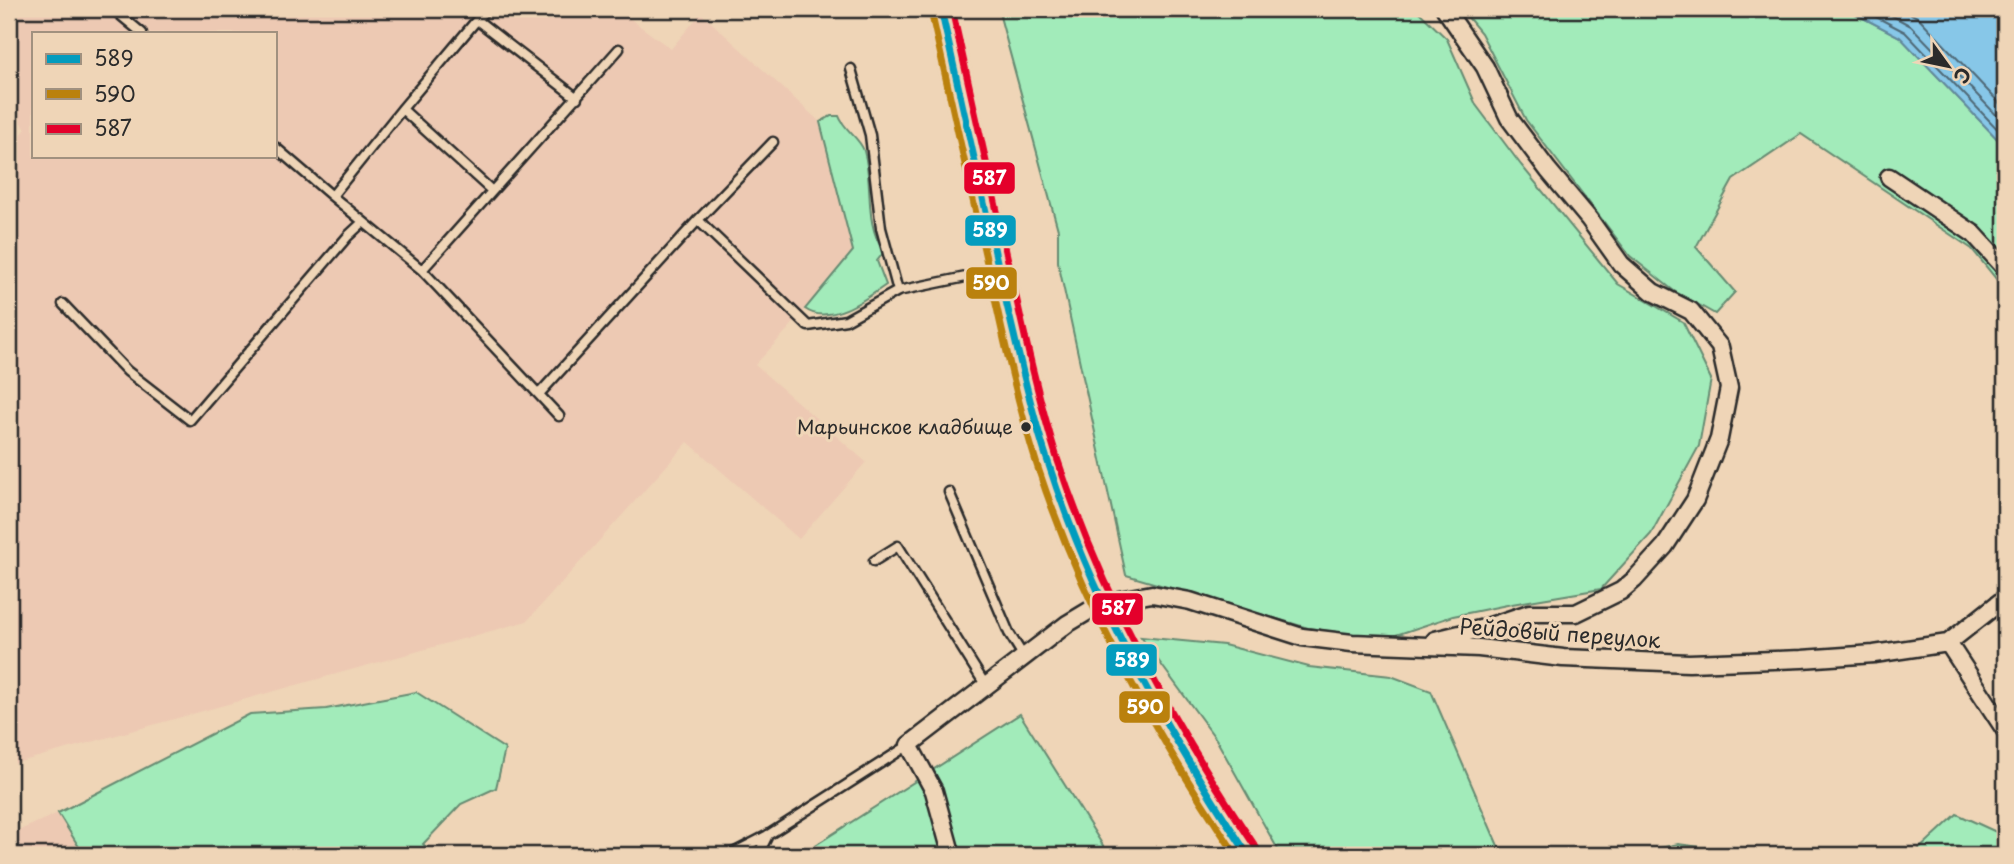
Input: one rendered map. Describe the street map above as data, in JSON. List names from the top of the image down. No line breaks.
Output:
{"streets":{"street":["Рейдовый переулок"]},"places":["Марьинское кладбище"],"lines":["transit line 589","transit line 587","transit line 590"],"legend":["589","590","587"],"north":"bottom right"}
